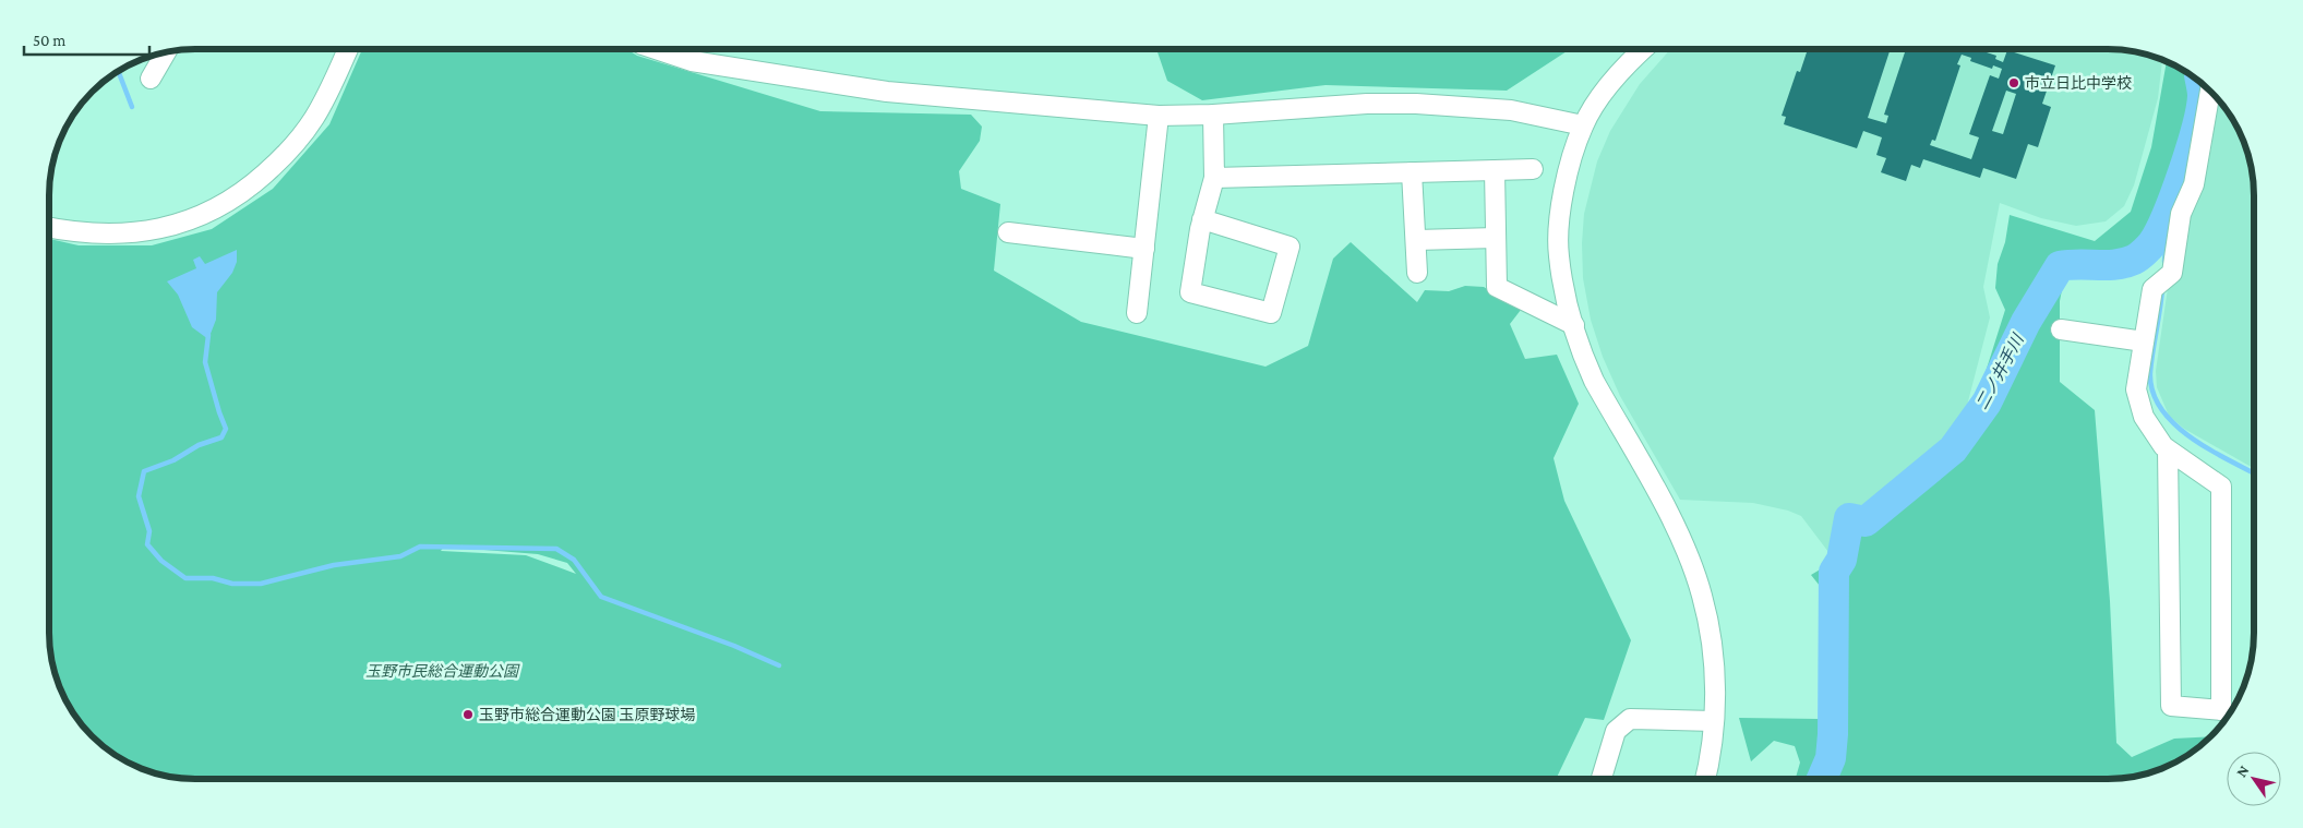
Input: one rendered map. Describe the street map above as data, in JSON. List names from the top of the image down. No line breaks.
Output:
{"water":["二ノ井手川"],"parks":["玉野市民総合運動公園"],"places":["市立日比中学校","玉野市総合運動公園 玉原野球場"],"scale_bar":"50 m","north":"top left"}
